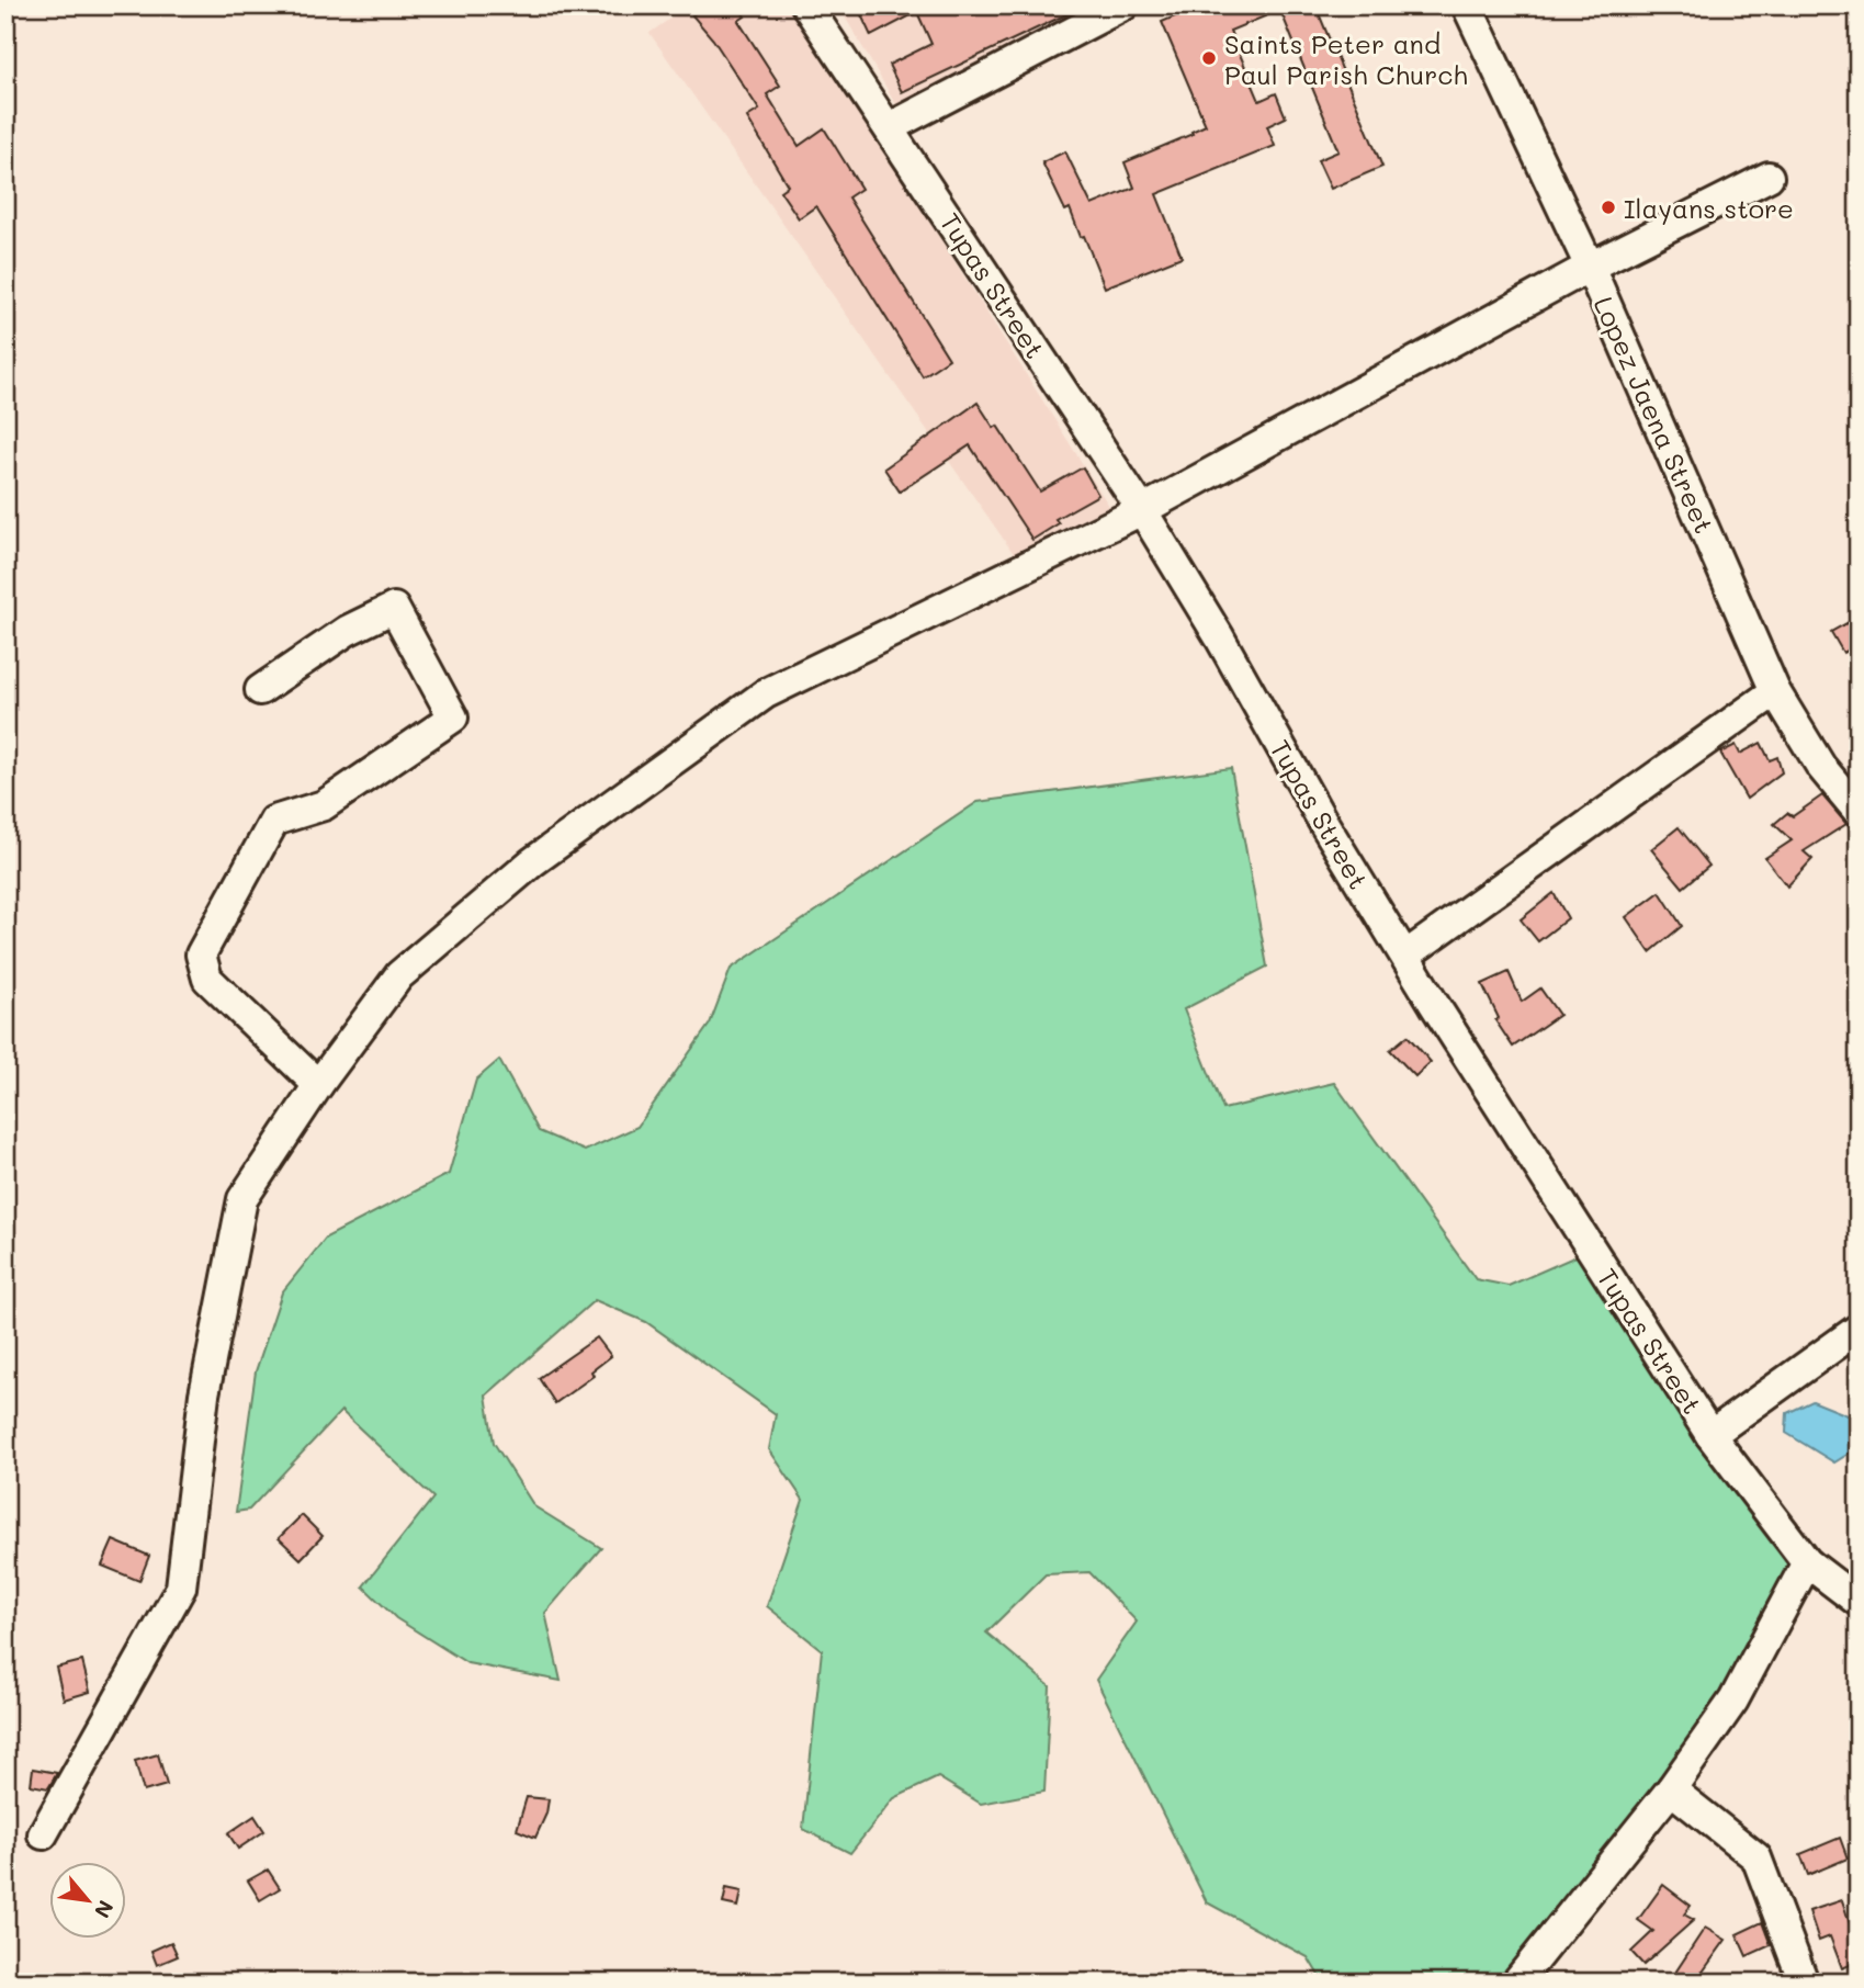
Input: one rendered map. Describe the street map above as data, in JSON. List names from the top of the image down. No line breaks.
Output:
{"streets":{"street":["Tupas Street","Lopez Jaena Street"]},"places":["Saints Peter and Paul Parish Church","Ilayans store"],"north":"bottom right"}
